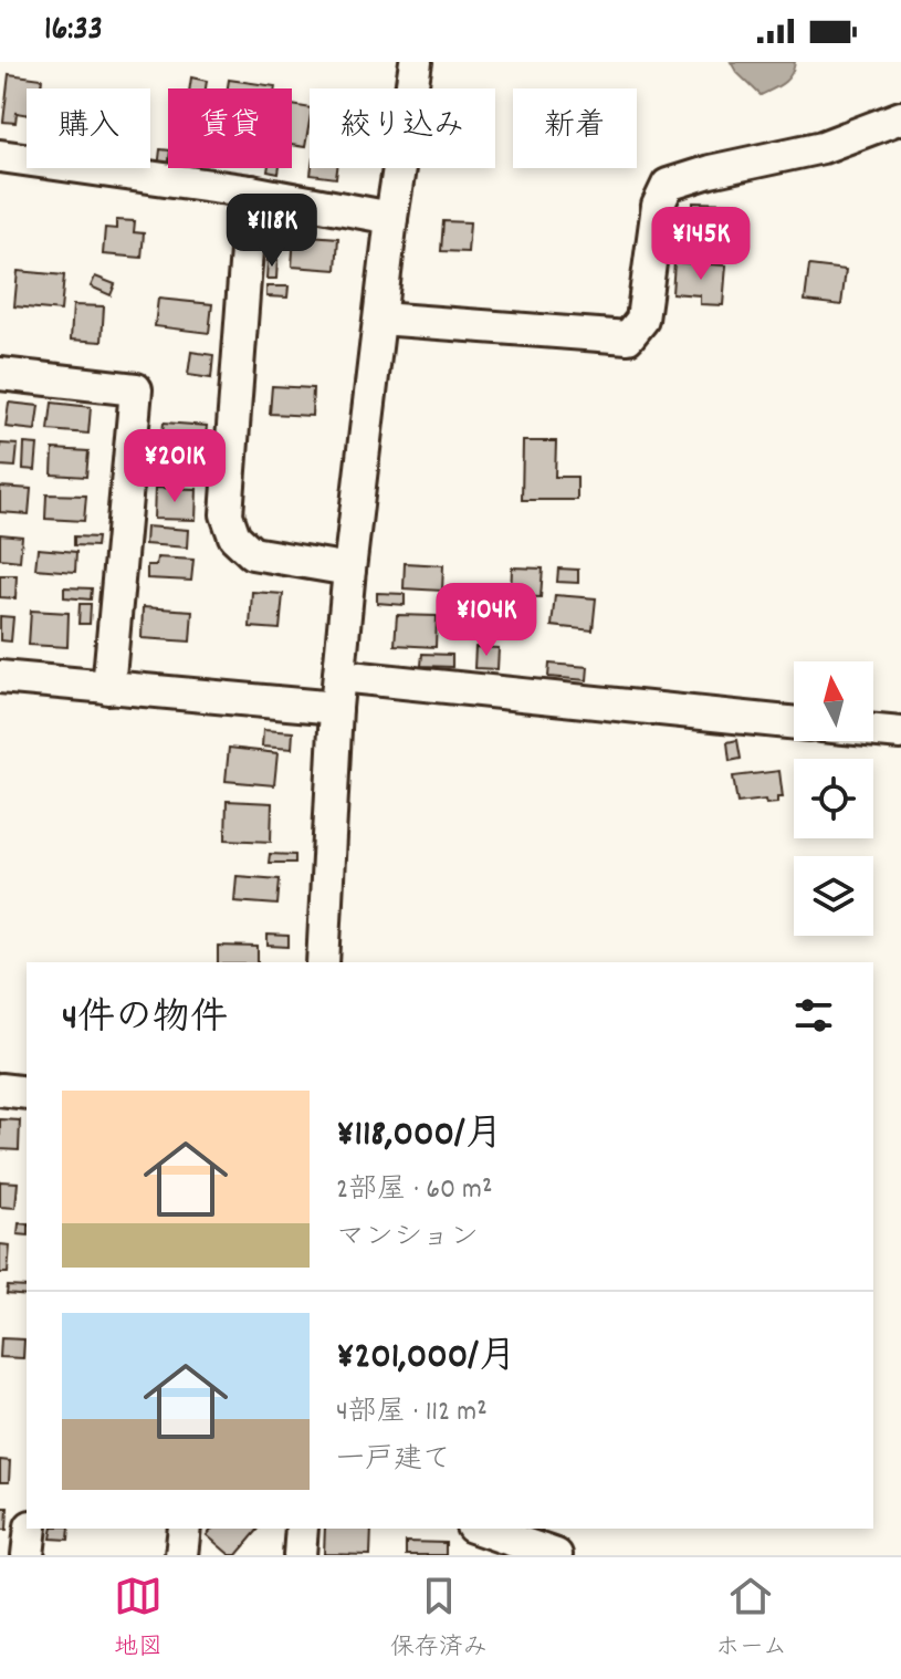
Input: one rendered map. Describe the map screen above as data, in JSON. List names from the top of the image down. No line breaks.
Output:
{"north":"top","page":{"status":"16:33","chip":["購入","賃貸","絞り込み","新着"],"price":["¥118K","¥145K","¥201K","¥104K"],"heading":"4件の物件","list":[{"name":"¥118,000/月","note":"2部屋 · 60 m² · マンション"},{"name":"¥201,000/月","note":"4部屋 · 112 m² · 一戸建て"}],"tabs":["地図","保存済み","ホーム"]}}
